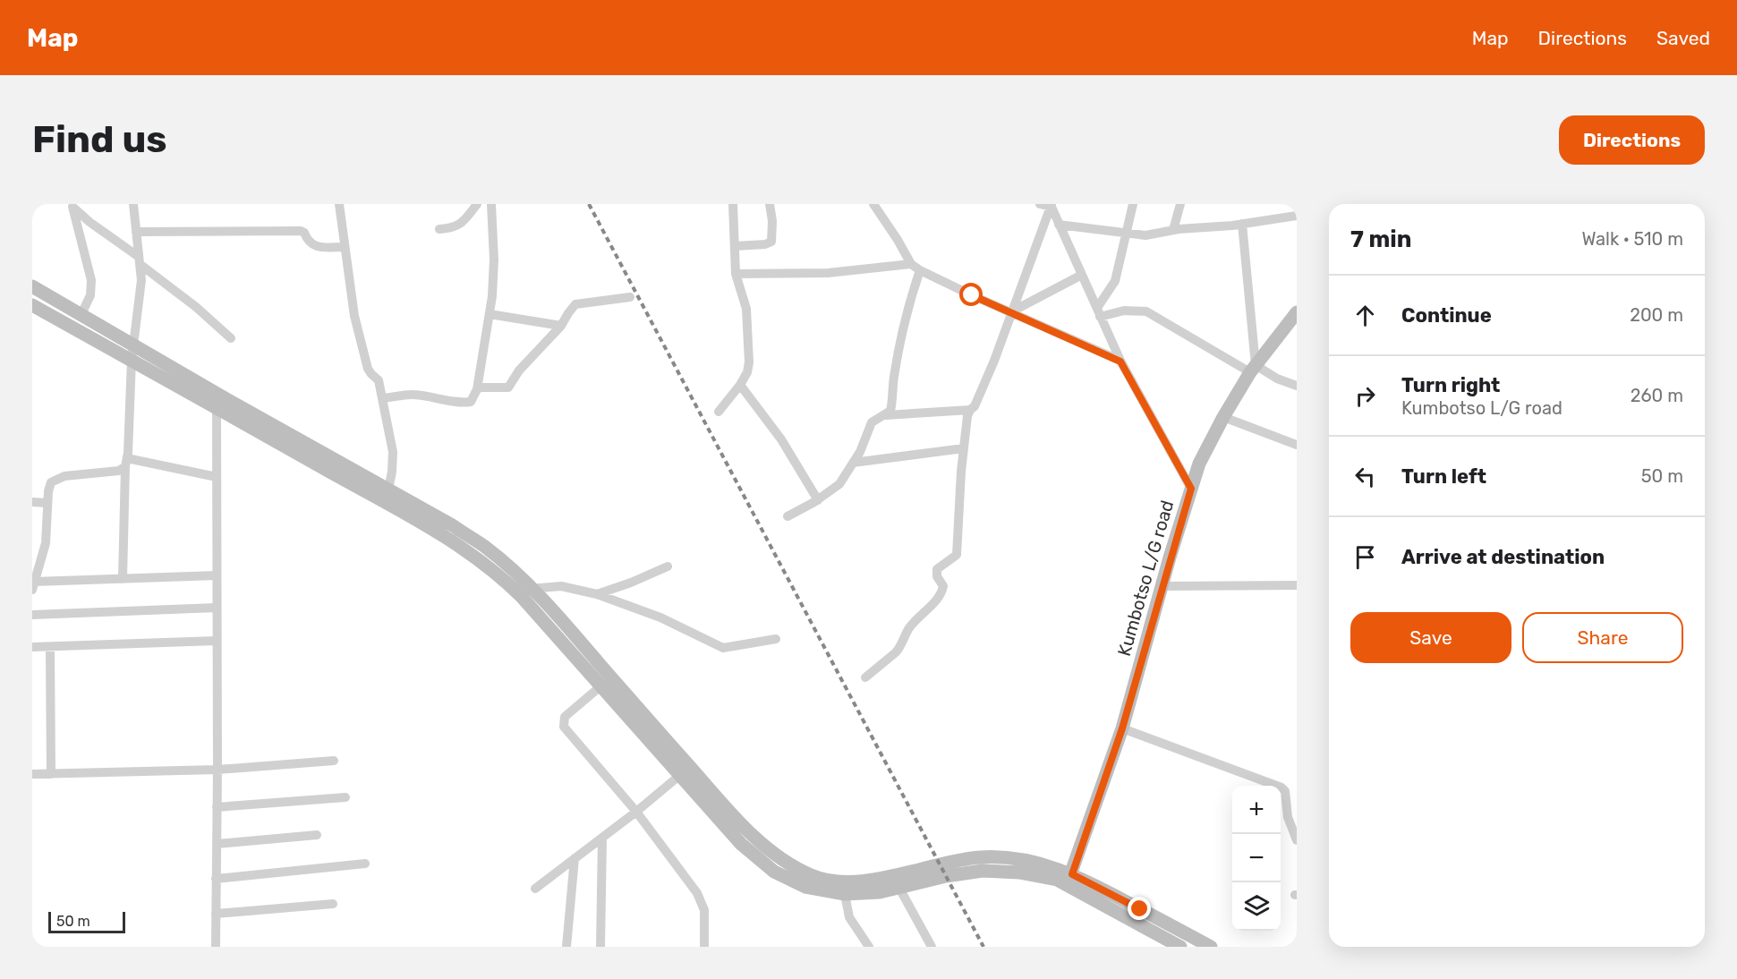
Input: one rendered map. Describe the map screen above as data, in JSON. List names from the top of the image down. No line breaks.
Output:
{"streets":{"main road":["Kumbotso L/G road"]},"scale_bar":"50 m","page":{"header":"Map","nav":["Map","Directions","Saved"],"buttons":["Directions",["Save","Share"]],"title":"Find us","heading":["7 min","Walk · 510 m"],"list":[["Continue","200 m"],["Turn right","Kumbotso L/G road","260 m"],["Turn left","50 m"],"Arrive at destination"],"map_buttons":["+","−"],"scale":"50 m"}}
